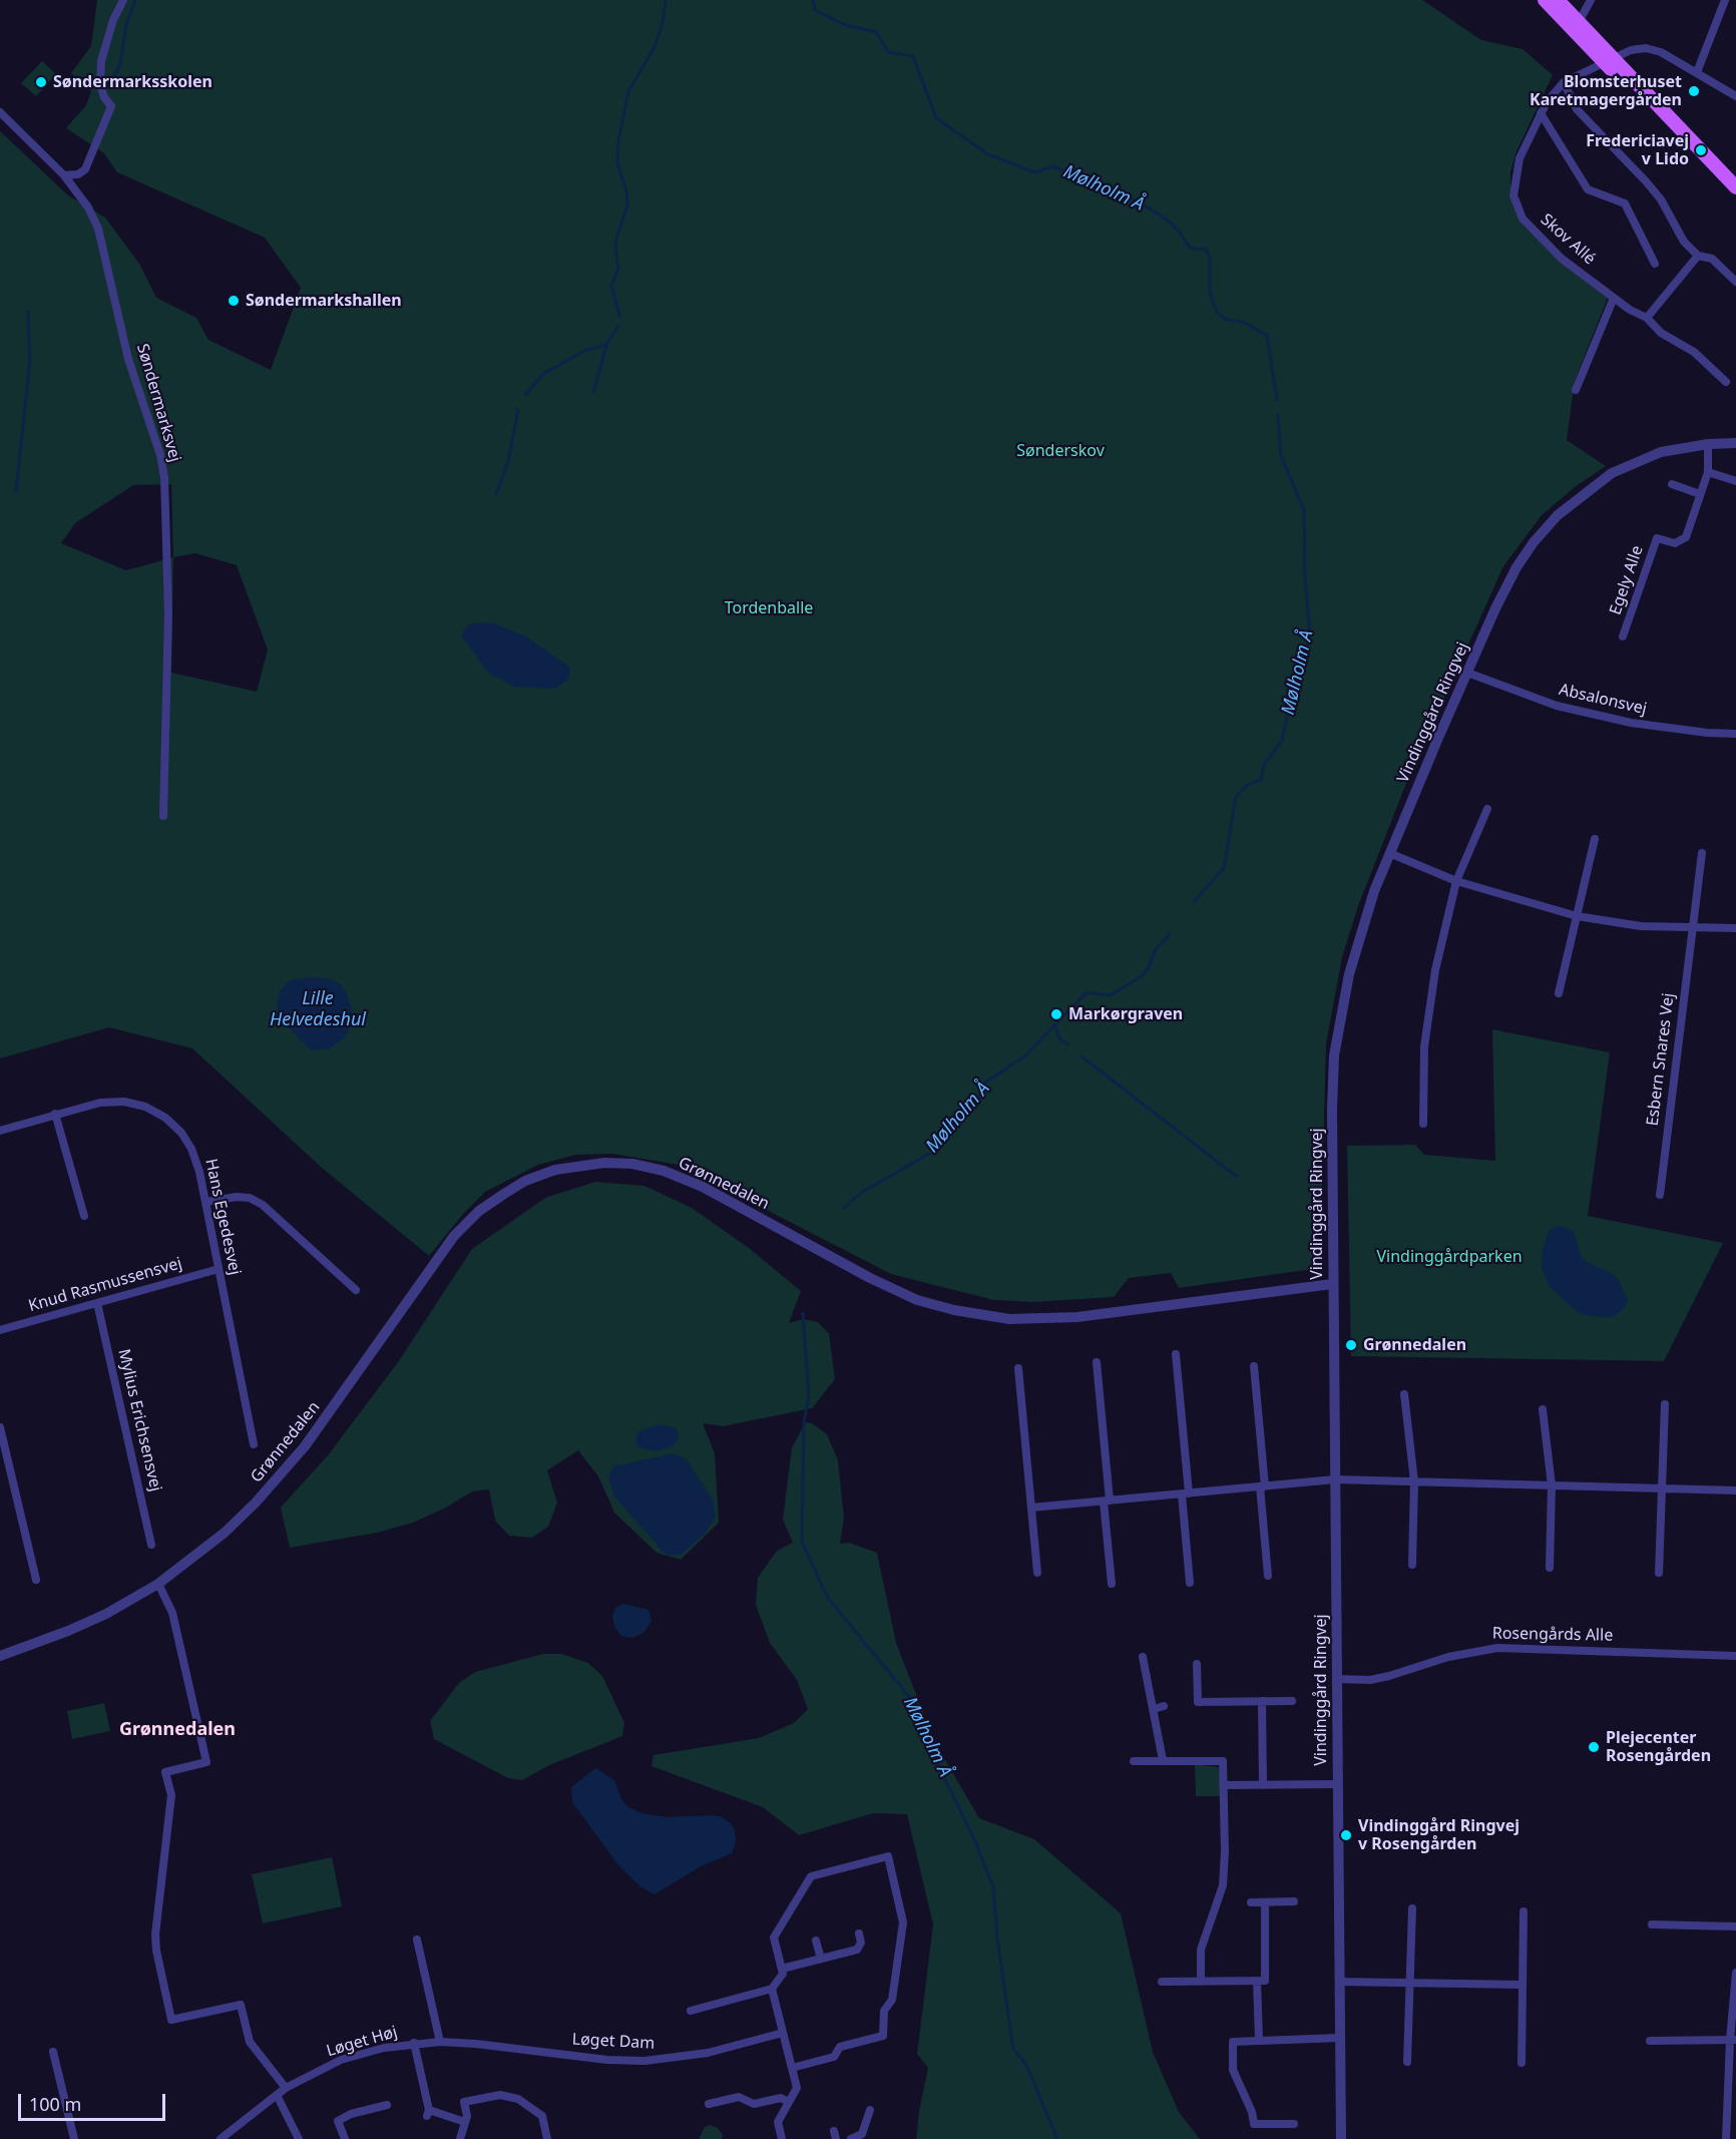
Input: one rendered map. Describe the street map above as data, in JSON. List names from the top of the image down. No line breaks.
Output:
{"streets":{"street":["Skov Allé","Søndermarksvej","Egely Alle","Absalonsvej","Vindinggård Ringvej","Esbern Snares Vej","Grønnedalen","Hans Egedesvej","Knud Rasmussensvej","Mylius Erichsensvej","Rosengårds Alle","Løget Høj","Løget Dam"]},"crossings":[["Egely Alle","Vindinggård Ringvej"],["Absalonsvej","Vindinggård Ringvej"],["Vindinggård Ringvej","Grønnedalen"],["Vindinggård Ringvej","Rosengårds Alle"],["Hans Egedesvej","Knud Rasmussensvej"],["Knud Rasmussensvej","Mylius Erichsensvej"],["Løget Høj","Løget Dam"]],"districts":["Grønnedalen"],"water":["Mølholm Å","Lille Helvedeshul"],"parks":["Sønderskov","Tordenballe","Vindinggårdparken"],"places":["Søndermarksskolen","Blomsterhuset Karetmagergården","Fredericiavej v Lido","Søndermarkshallen","Markørgraven","Grønnedalen","Plejecenter Rosengården","Vindinggård Ringvej v Rosengården"],"scale_bar":"100 m"}
